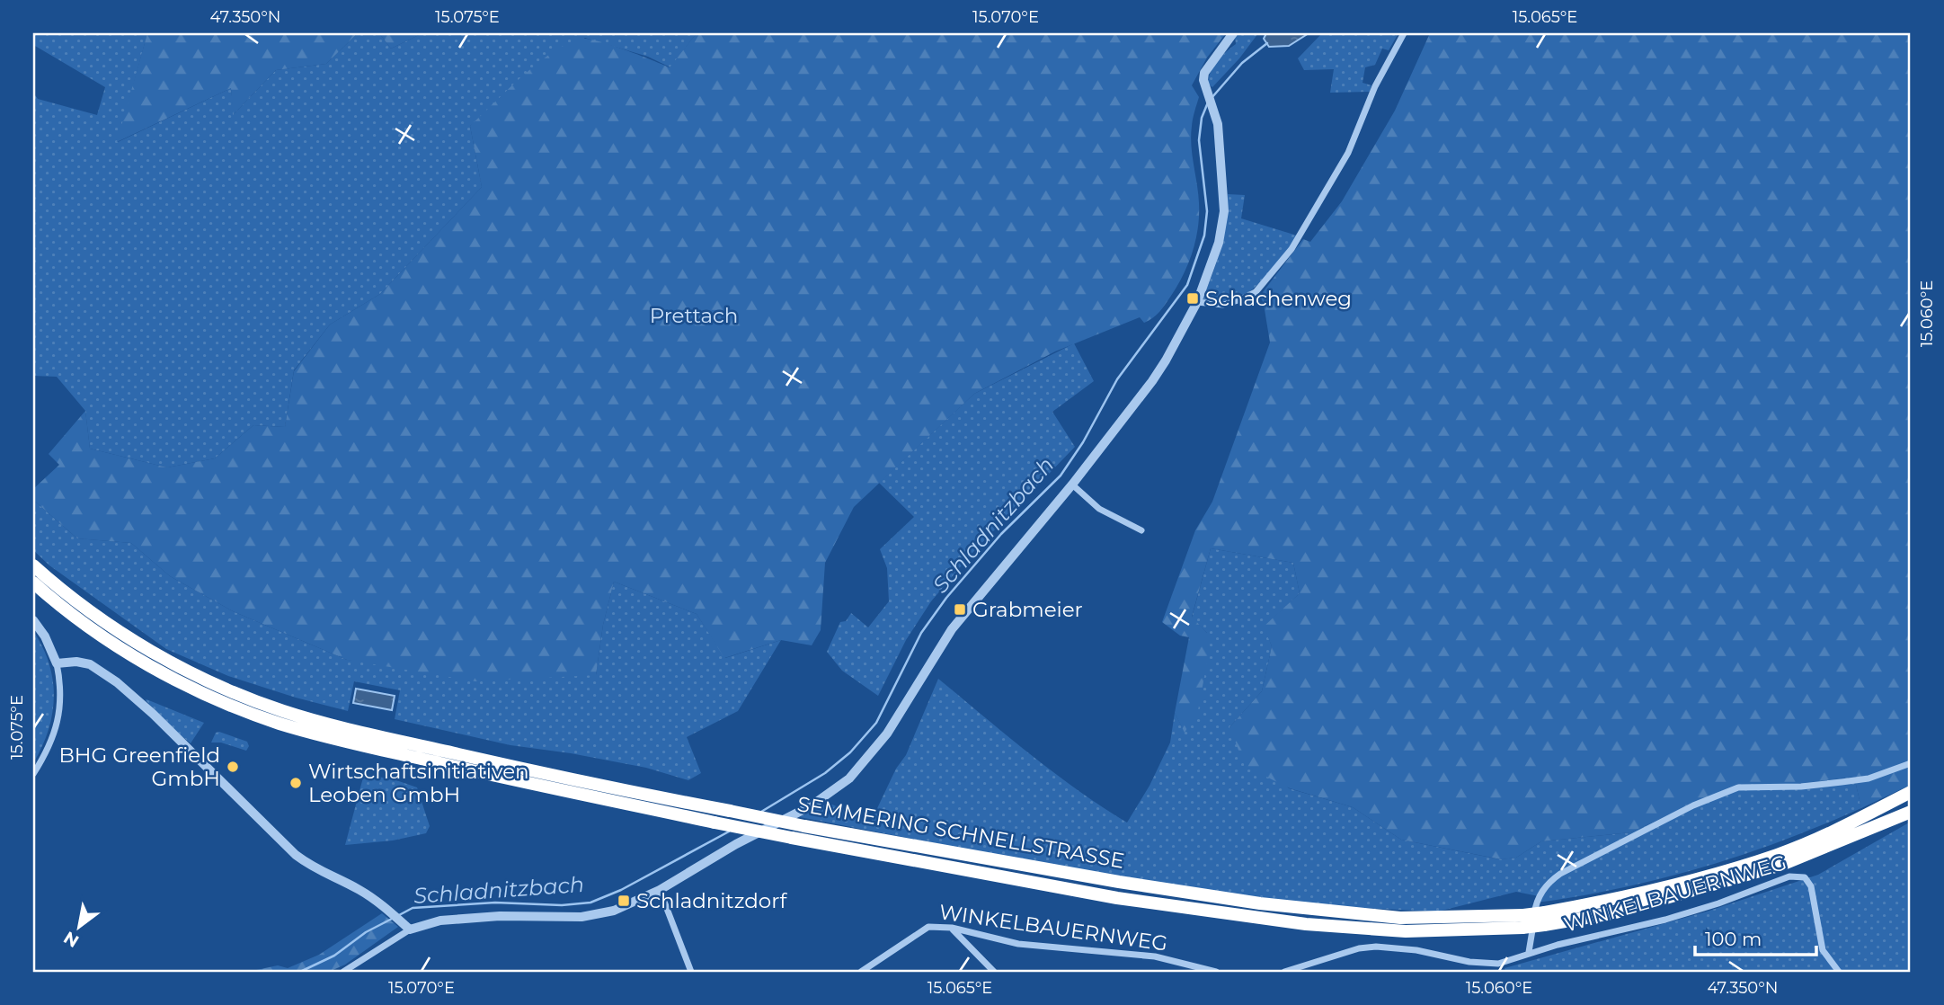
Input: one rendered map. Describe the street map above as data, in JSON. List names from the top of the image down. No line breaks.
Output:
{"streets":{"highway":["SEMMERING SCHNELLSTRASSE"],"street":["WINKELBAUERNWEG"]},"water":["Schladnitzbach"],"parks":["Prettach"],"places":{"transit":["Schachenweg","Grabmeier","Schladnitzdorf"],"other":["BHG Greenfield GmbH","Wirtschaftsinitiativen Leoben GmbH"]},"scale_bar":"100 m","north":"bottom left","coordinates":["47.350°N","15.075°E","15.070°E","15.065°E","15.060°E"]}
